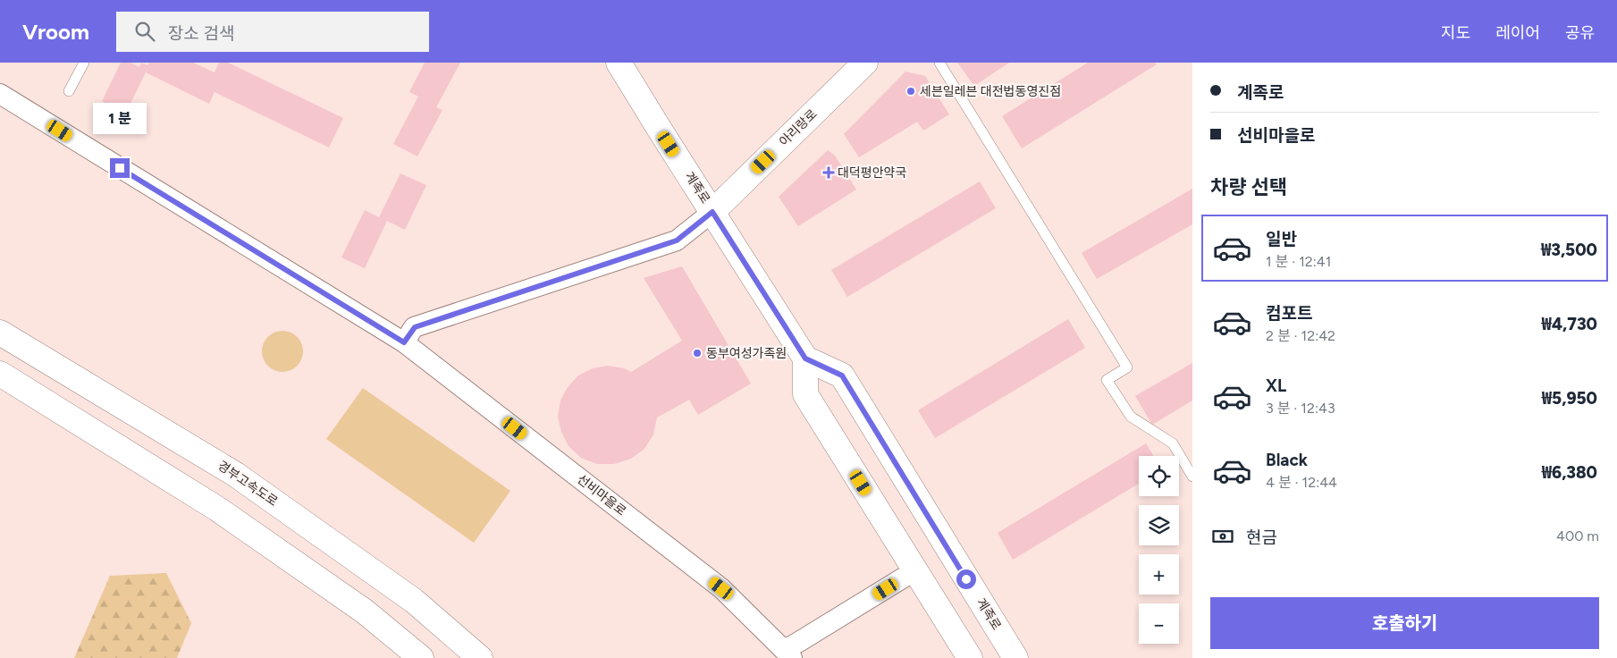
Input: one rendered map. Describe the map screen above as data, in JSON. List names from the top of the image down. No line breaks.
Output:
{"streets":{"main road":["아리랑로","계족로","경부고속도로"],"street":["선비마을로"]},"crossings":[["아리랑로","계족로"]],"places":{"other":["세븐일레븐 대전법동영진점","동부여성가족원"],"health":["대덕평안약국"]},"page":{"header":"Vroom","search":"장소 검색","nav":["지도","레이어","공유"],"banner":["계족로","선비마을로"],"bubble":"1 분","heading":"차량 선택","list":[{"name":"일반","note":"1 분 · 12:41","value":"₩3,500"},{"name":"컴포트","note":"2 분 · 12:42","value":"₩4,730"},{"name":"XL","note":"3 분 · 12:43","value":"₩5,950"},{"name":"Black","note":"4 분 · 12:44","value":"₩6,380"}],"map_buttons":["+","−"],"pay":["현금","400 m"],"buttons":"호출하기"}}
